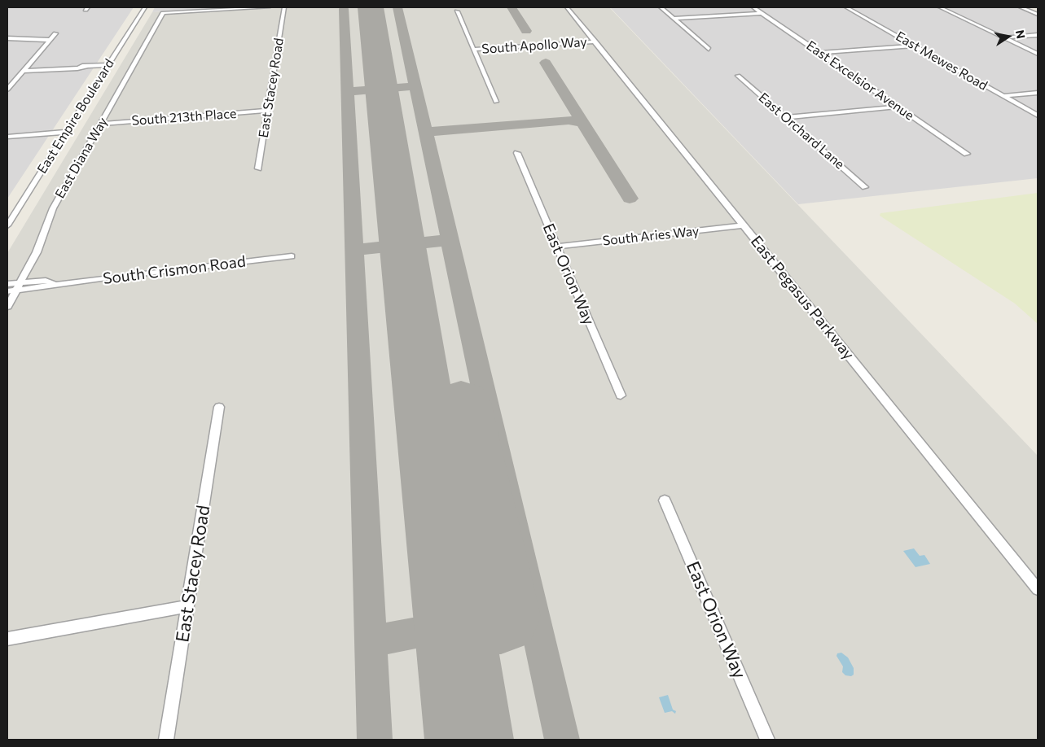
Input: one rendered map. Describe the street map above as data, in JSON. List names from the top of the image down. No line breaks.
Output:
{"streets":{"street":["South Apollo Way","East Mewes Road","East Excelsior Avenue","East Stacey Road","East Empire Boulevard","South 213th Place","East Orchard Lane","East Diana Way","South Aries Way","South Crismon Road","East Orion Way","East Pegasus Parkway"]},"crossings":[["South Apollo Way","East Pegasus Parkway"],["East Stacey Road","South 213th Place"],["South 213th Place","East Diana Way"],["East Diana Way","South Crismon Road"],["South Aries Way","East Orion Way"],["South Aries Way","East Pegasus Parkway"]],"north":"right"}
